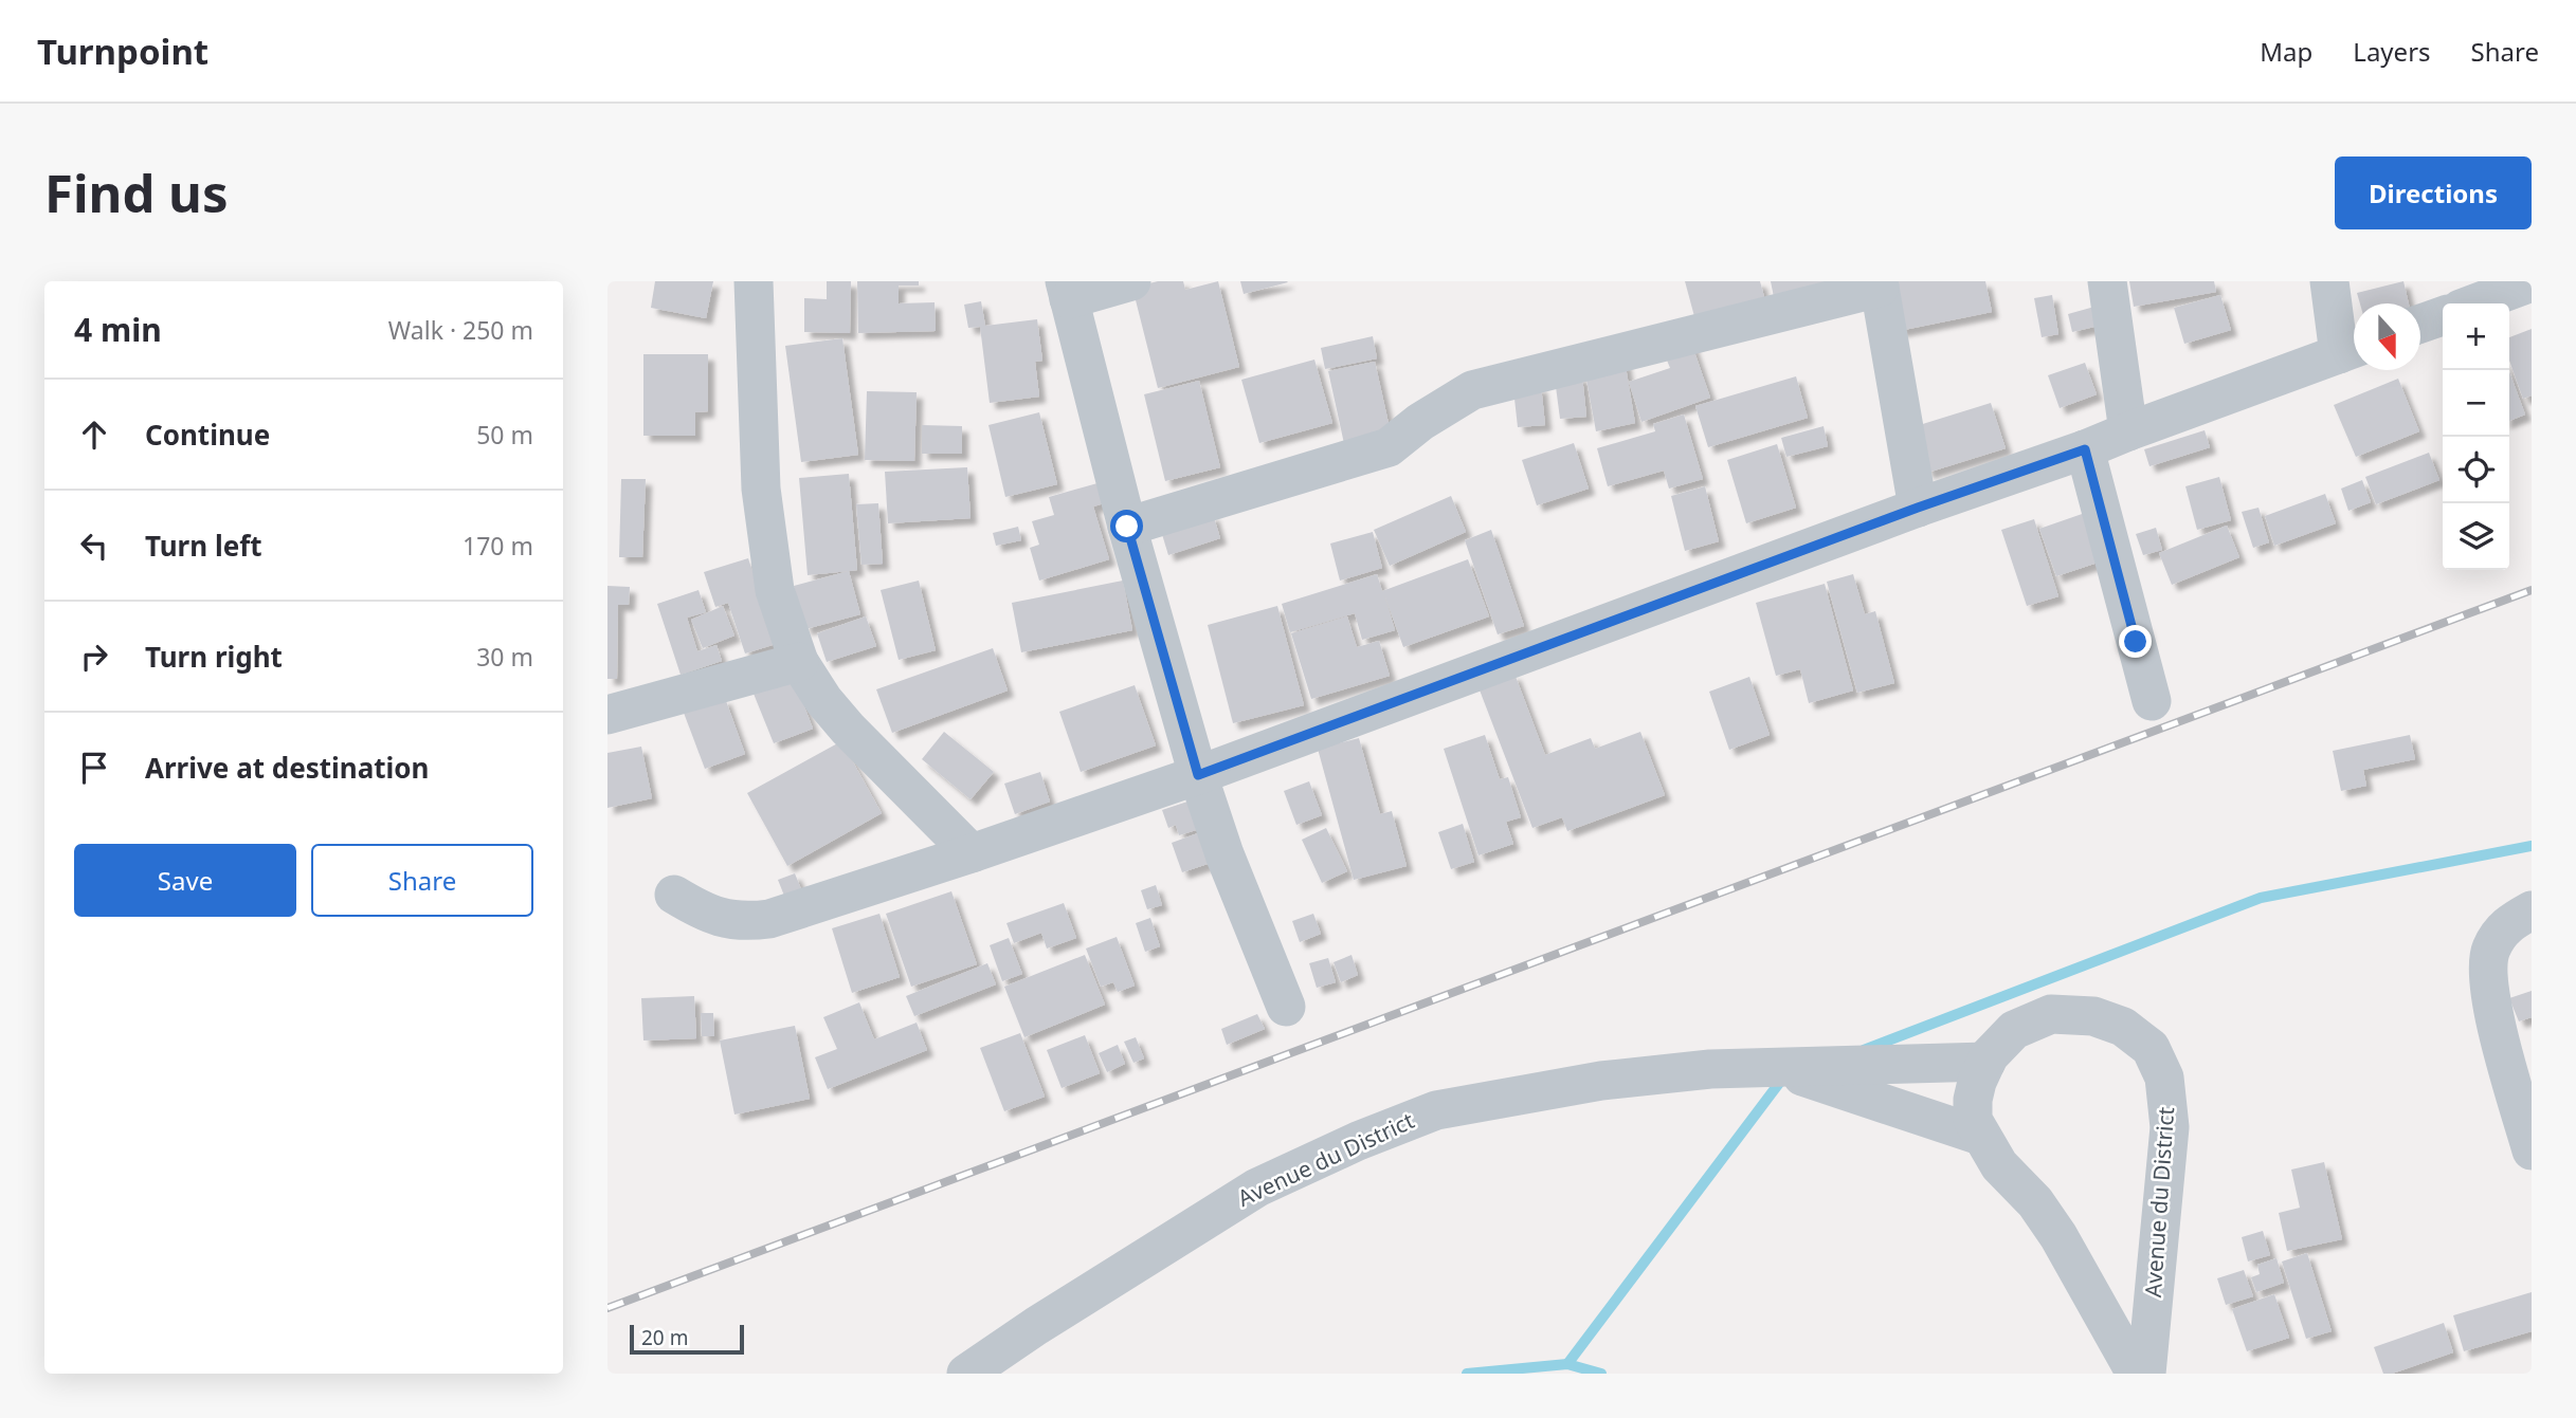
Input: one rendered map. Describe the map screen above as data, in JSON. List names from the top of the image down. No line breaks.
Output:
{"streets":{"street":["Avenue du District"]},"scale_bar":"20 m","north":"bottom","page":{"header":"Turnpoint","nav":["Map","Layers","Share"],"buttons":["Directions",["Save","Share"]],"title":"Find us","heading":["4 min","Walk · 250 m"],"map_buttons":["+","−"],"list":[["Continue","50 m"],["Turn left","170 m"],["Turn right","30 m"],"Arrive at destination"],"scale":"20 m"}}
